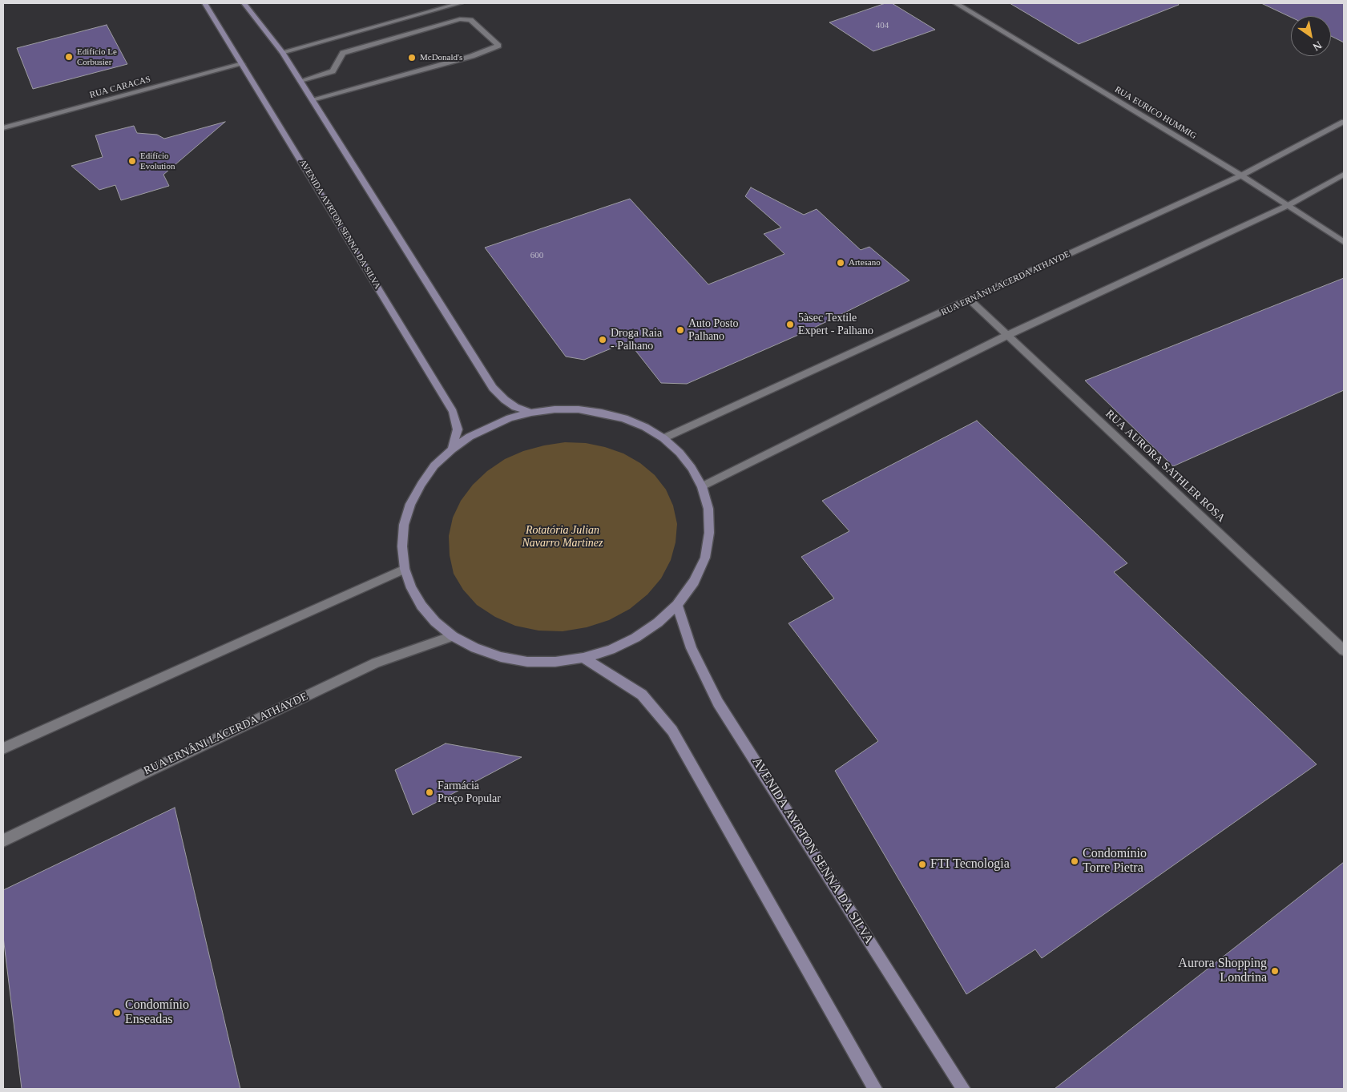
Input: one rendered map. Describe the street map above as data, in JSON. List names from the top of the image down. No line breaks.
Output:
{"streets":{"main road":["AVENIDA AYRTON SENNA DA SILVA"],"street":["RUA CARACAS","RUA EURICO HUMMIG","RUA ERNÂNI LACERDA ATHAYDE","RUA AURORA SATHLER ROSA"]},"crossings":[["RUA CARACAS","AVENIDA AYRTON SENNA DA SILVA"],["RUA EURICO HUMMIG","RUA ERNÂNI LACERDA ATHAYDE"],["RUA ERNÂNI LACERDA ATHAYDE","RUA AURORA SATHLER ROSA"]],"parks":["Rotatória Julian Navarro Martinez"],"places":["Edifício Le Corbusier","McDonald's","Edifício Evolution","Artesano","5àsec Textile Expert - Palhano","Auto Posto Palhano","Droga Raia - Palhano","Farmácia Preço Popular","Condomínio Torre Pietra","FTI Tecnologia","Aurora Shopping Londrina","Condomínio Enseadas"],"house_numbers":["404","600"],"north":"bottom right"}
